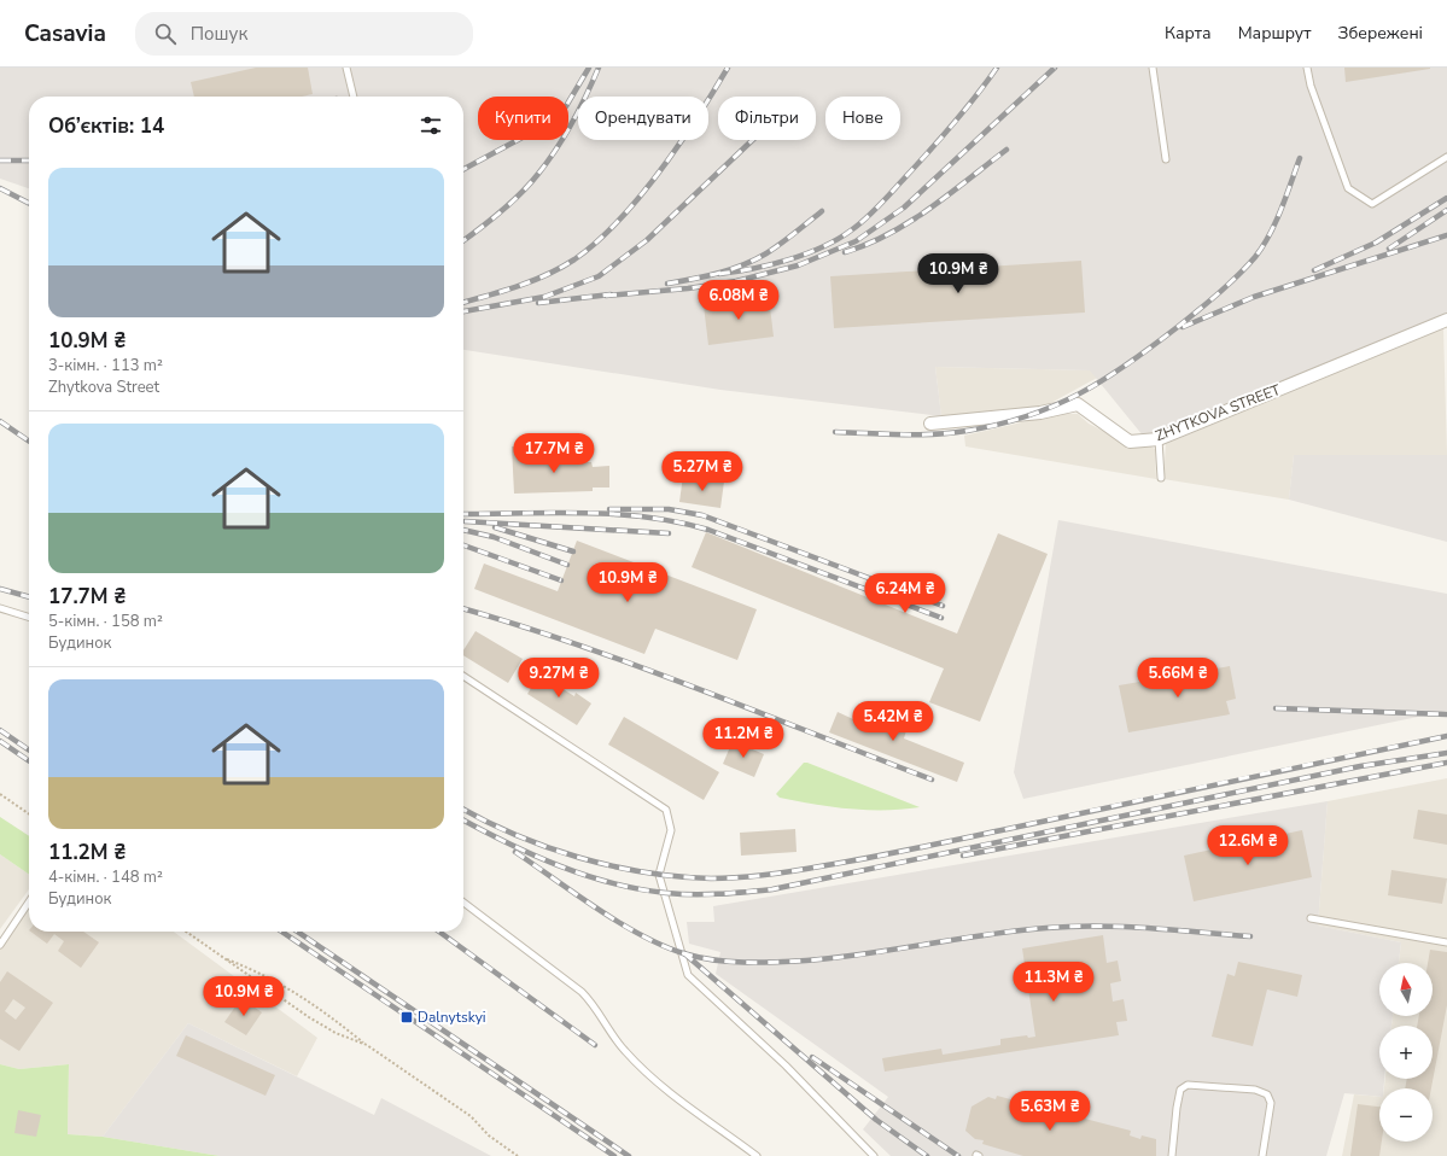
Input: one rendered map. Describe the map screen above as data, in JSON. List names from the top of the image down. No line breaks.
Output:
{"streets":{"street":["ZHYTKOVA STREET"]},"places":{"transit":["Dalnytskyi"]},"north":"top","page":{"header":"Casavia","search":"Пошук","nav":["Карта","Маршрут","Збережені"],"chip":["Купити","Орендувати","Фільтри","Нове"],"heading":"Об’єктів: 14","list":[{"name":"10.9M ₴","note":"3-кімн. · 113 m² · Zhytkova Street"},{"name":"17.7M ₴","note":"5-кімн. · 158 m² · Будинок"},{"name":"11.2M ₴","note":"4-кімн. · 148 m² · Будинок"}],"price":["10.9M ₴","6.08M ₴","17.7M ₴","5.27M ₴","10.9M ₴","6.24M ₴","9.27M ₴","5.66M ₴","5.42M ₴","11.2M ₴","12.6M ₴","11.3M ₴","10.9M ₴","5.63M ₴"],"map_buttons":["+","−"]}}
